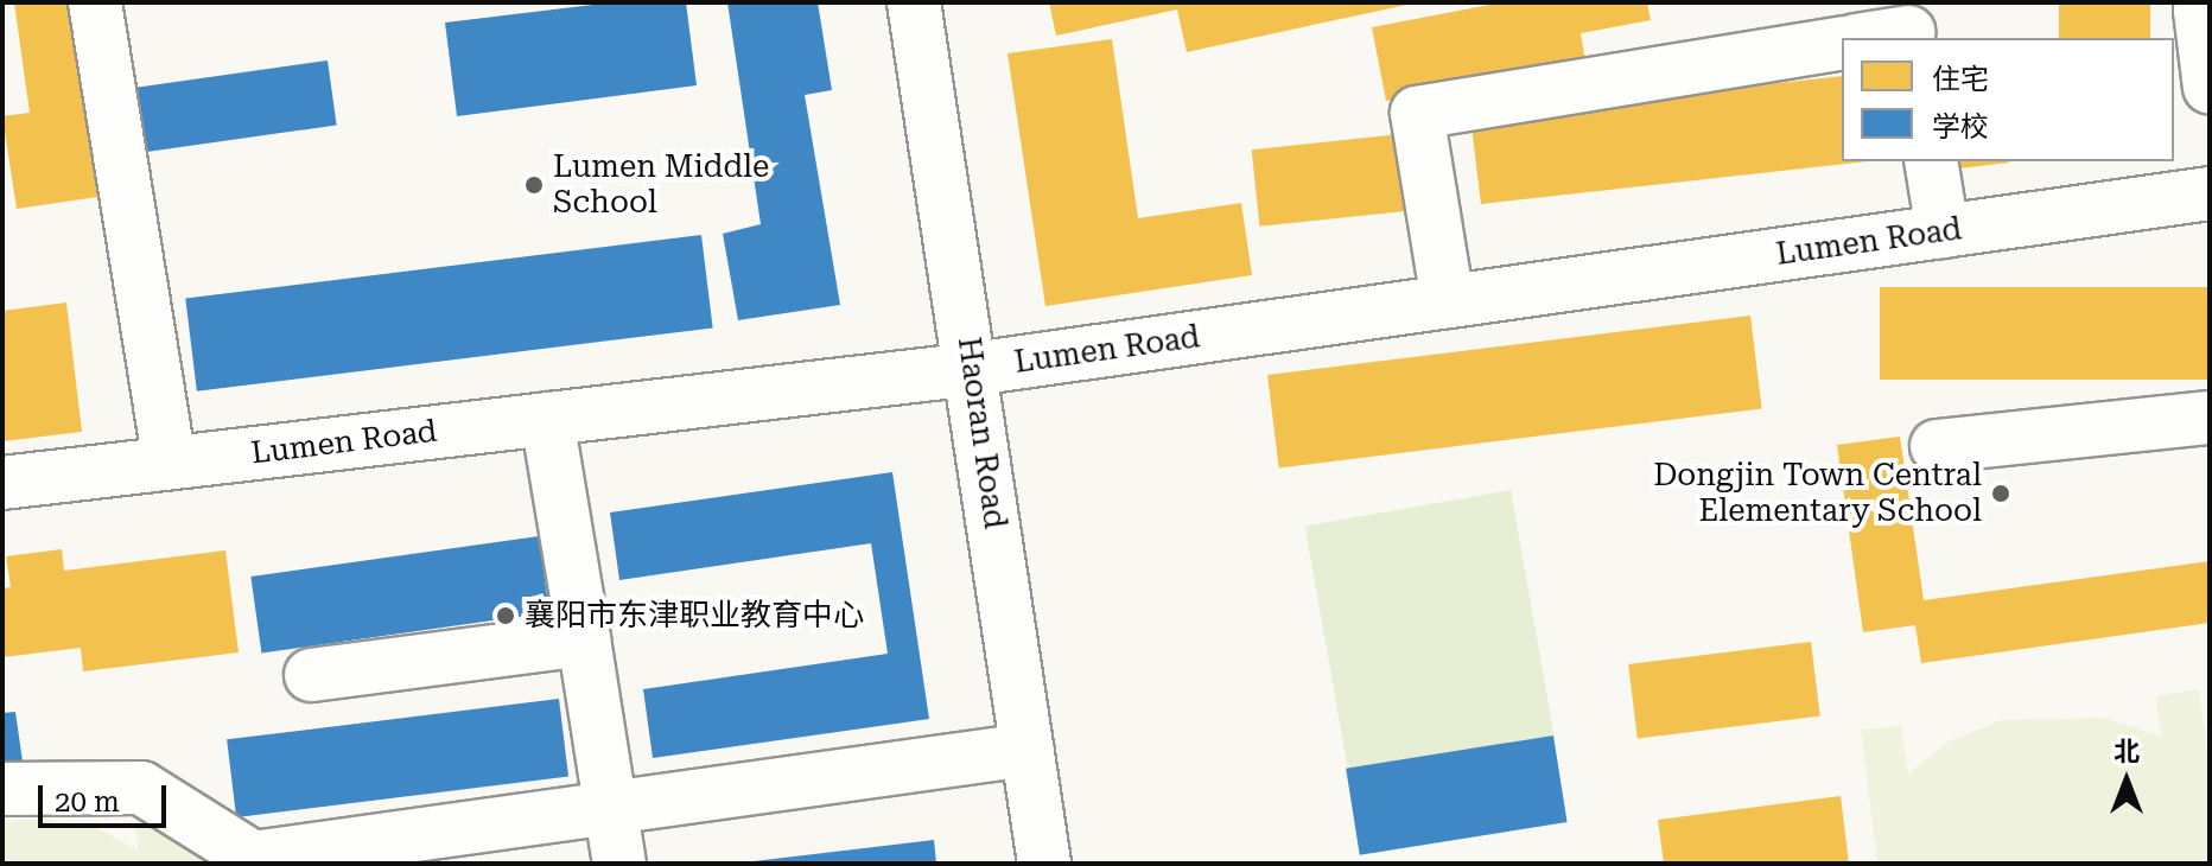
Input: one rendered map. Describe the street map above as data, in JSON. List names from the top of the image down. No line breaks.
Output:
{"streets":{"street":["Lumen Road","Haoran Road"]},"crossings":[["Lumen Road","Haoran Road"]],"places":["Lumen Middle School","Dongjin Town Central Elementary School","襄阳市东津职业教育中心"],"legend":["住宅","学校"],"scale_bar":"20 m","north":"top"}
